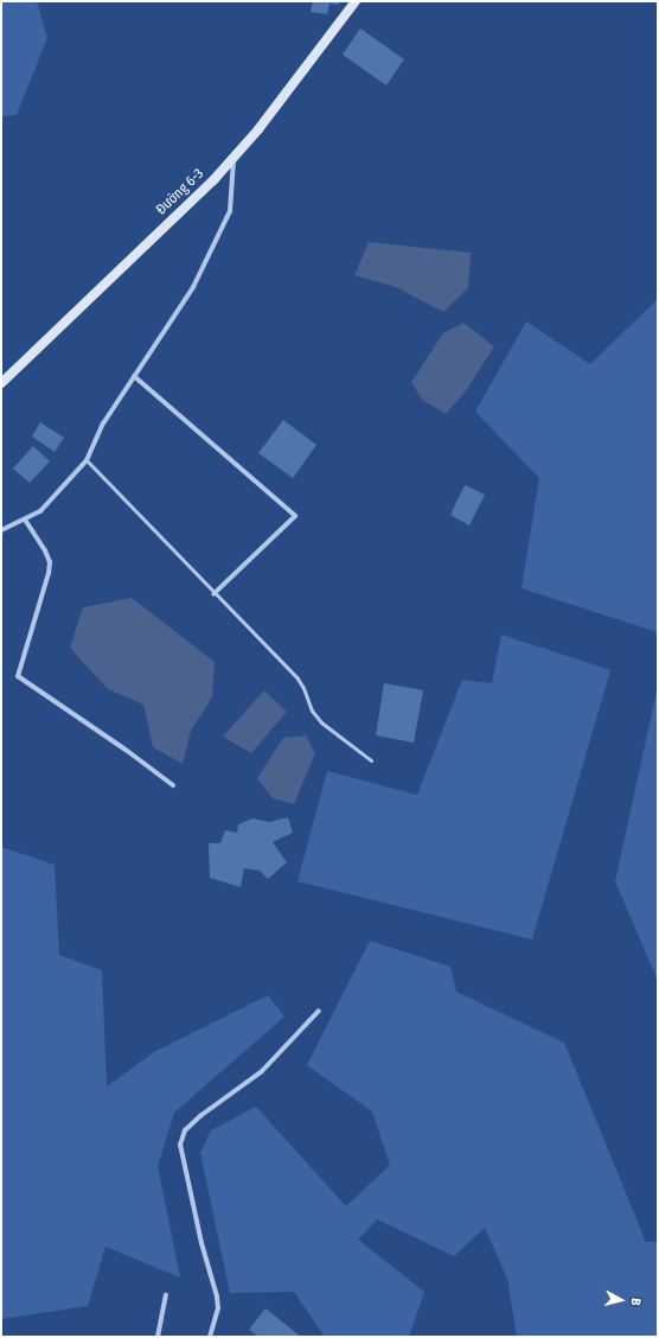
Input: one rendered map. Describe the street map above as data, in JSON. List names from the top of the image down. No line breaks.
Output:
{"streets":{"street":["Đường 6-3"]},"north":"right"}
